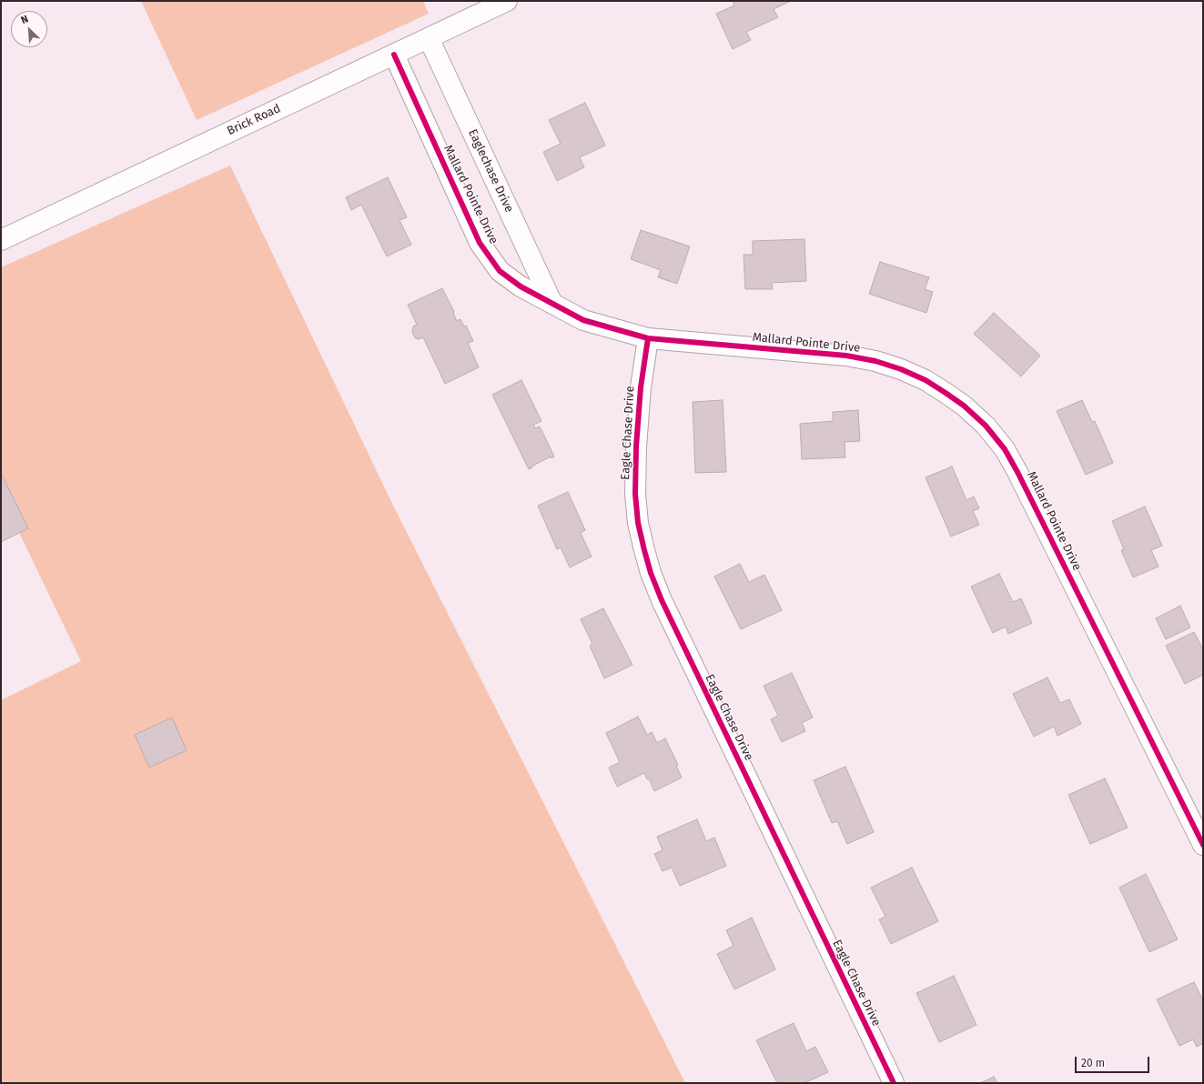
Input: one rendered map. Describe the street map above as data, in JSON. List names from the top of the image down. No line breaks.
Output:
{"streets":{"street":["Brick Road","Eaglechase Drive","Mallard Pointe Drive","Eagle Chase Drive"]},"crossings":[["Brick Road","Eaglechase Drive"],["Brick Road","Mallard Pointe Drive"],["Eaglechase Drive","Mallard Pointe Drive"],["Mallard Pointe Drive","Eagle Chase Drive"]],"scale_bar":"20 m","north":"top left"}
